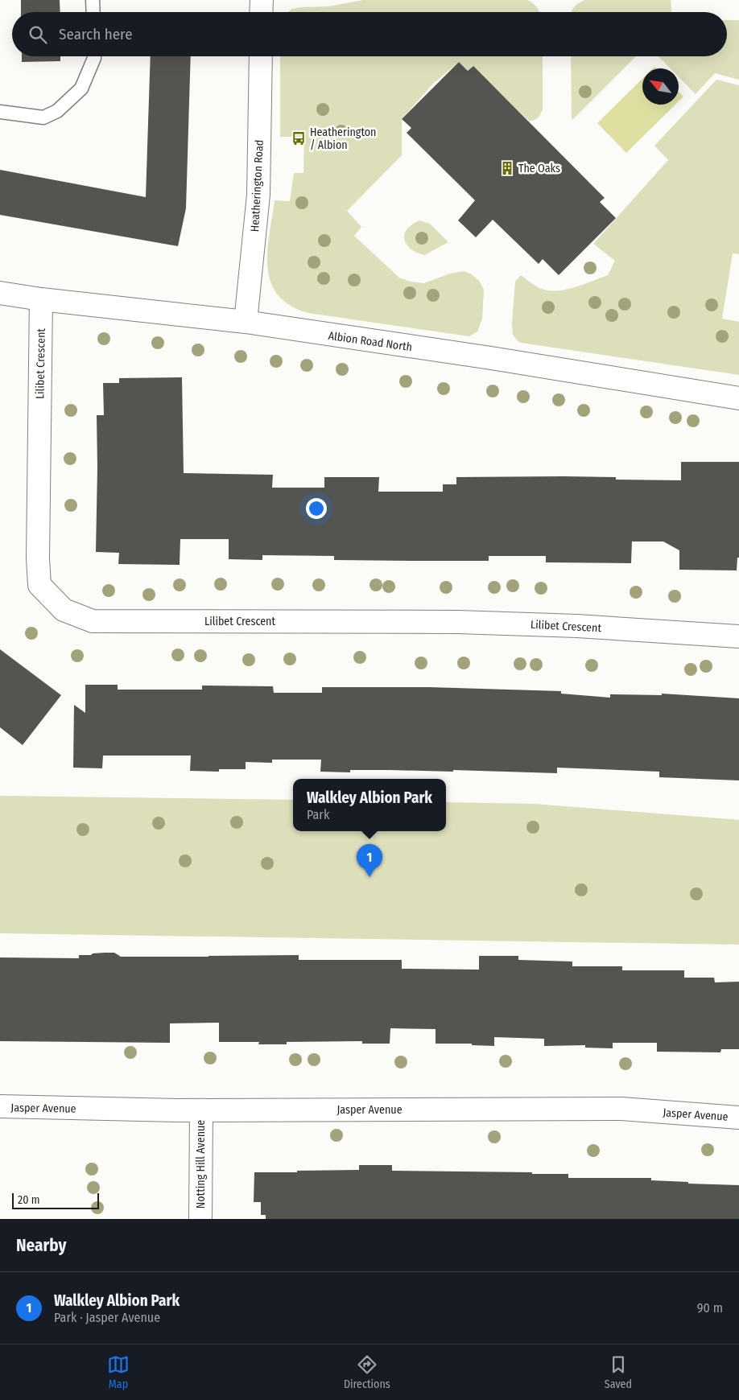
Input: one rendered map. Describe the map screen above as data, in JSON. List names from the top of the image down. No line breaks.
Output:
{"streets":{"street":["Heatherington Road","Albion Road North","Lilibet Crescent","Jasper Avenue","Notting Hill Avenue"]},"crossings":[["Heatherington Road","Albion Road North"],["Albion Road North","Lilibet Crescent"],["Jasper Avenue","Notting Hill Avenue"]],"places":{"bus stop":["Heatherington / Albion"],"building":["The Oaks"]},"scale_bar":"20 m","north":"top left","page":{"search":"Search here","popup":["Walkley Albion Park","Park"],"pins":"1","scale":"20 m","heading":"Nearby","list":[{"mark":"1","name":"Walkley Albion Park","note":"Park · Jasper Avenue","value":"90 m"}],"nav":["Map","Directions","Saved"]}}
